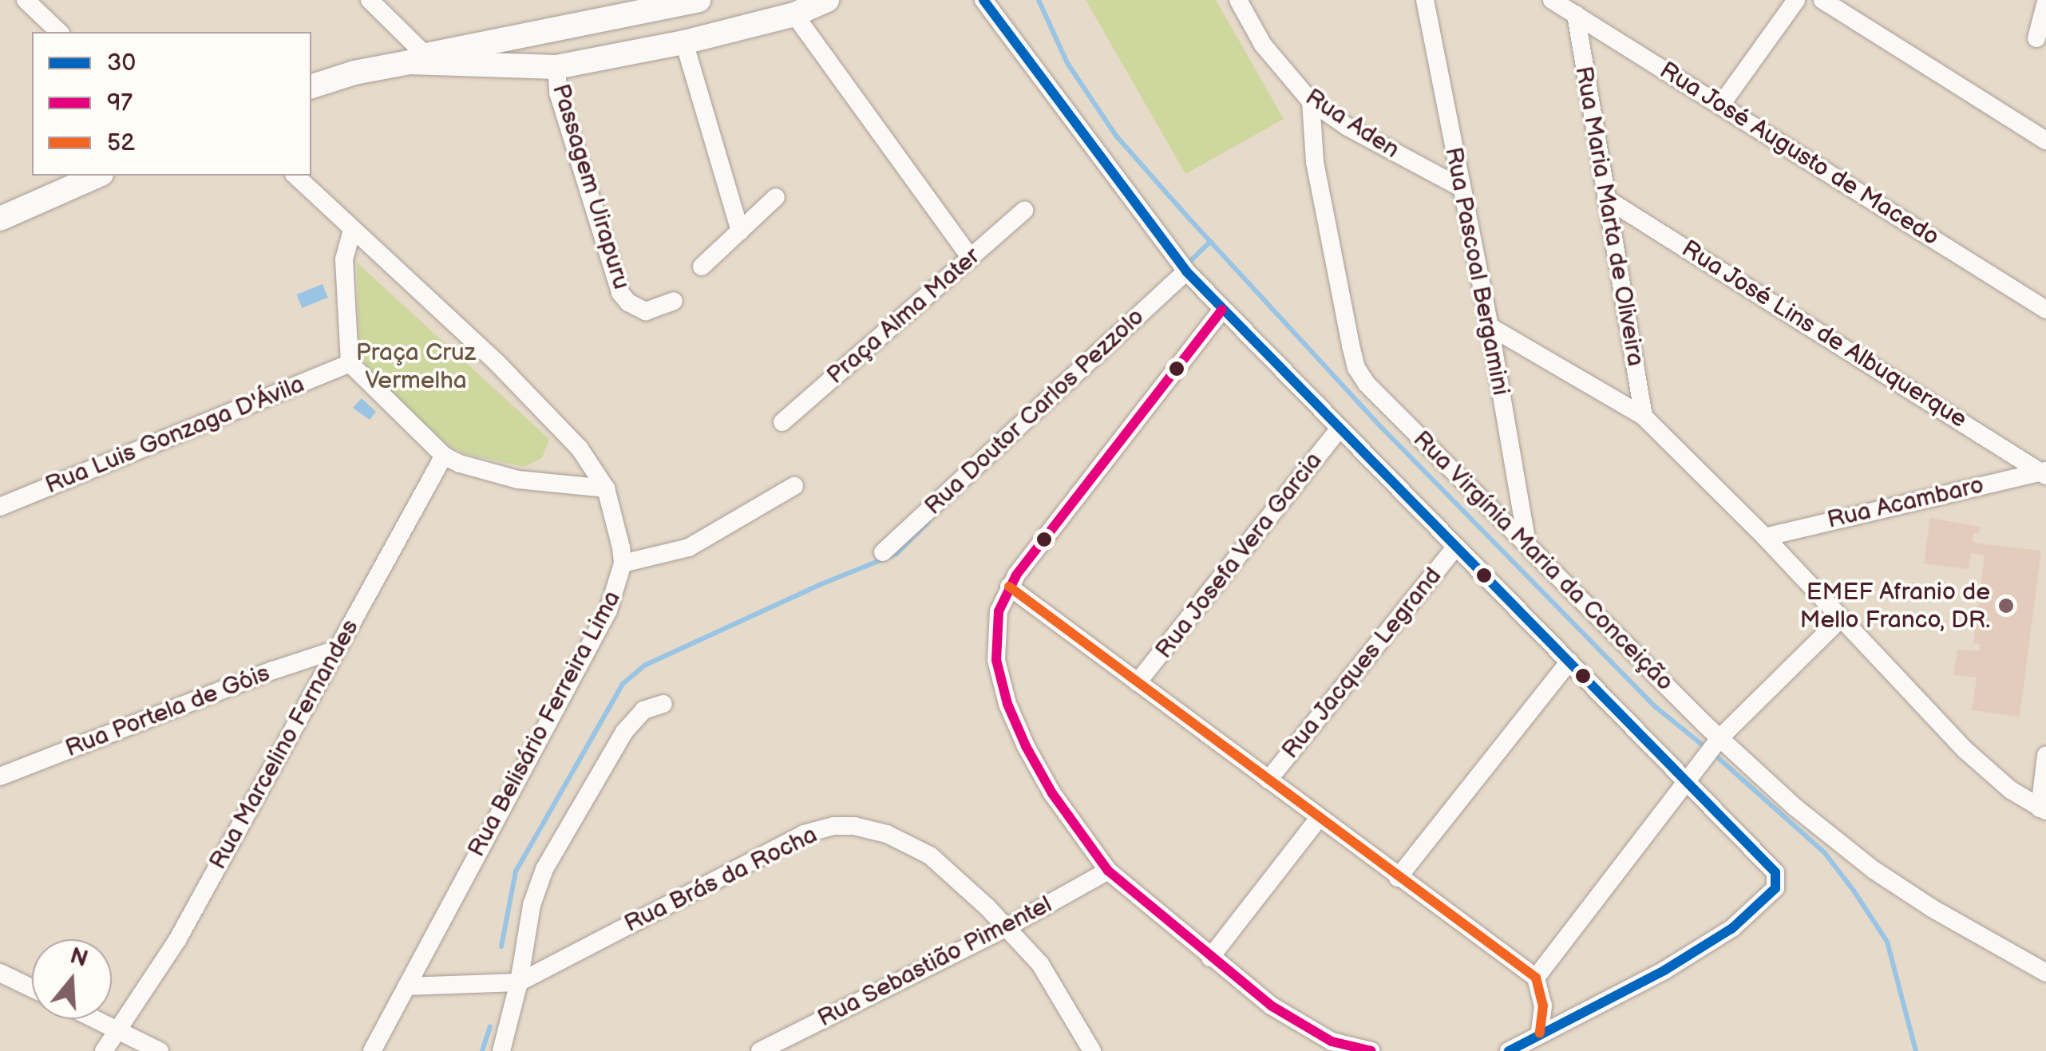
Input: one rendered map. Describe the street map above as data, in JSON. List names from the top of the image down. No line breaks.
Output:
{"streets":{"street":["Rua Aden","Rua José Augusto de Macedo","Passagem Uirapuru","Rua Maria Marta de Oliveira","Rua Pascoal Bergamini","Praça Alma Mater","Rua José Lins de Albuquerque","Rua Doutor Carlos Pezzolo","Rua Luis Gonzaga D'Ávila","Rua Acambaro","Rua Josefa Vera Garcia","Rua Virgínia Maria da Conceição","Rua Jacques Legrand","Rua Portela de Góis","Rua Belisário Ferreira Lima","Rua Marcelino Fernandes","Rua Brás da Rocha","Rua Sebastião Pimentel"]},"crossings":[["Rua Aden","Rua Pascoal Bergamini"],["Rua Aden","Rua Virgínia Maria da Conceição"],["Rua José Augusto de Macedo","Rua Maria Marta de Oliveira"],["Rua Maria Marta de Oliveira","Rua José Lins de Albuquerque"],["Rua Pascoal Bergamini","Rua Virgínia Maria da Conceição"],["Rua José Lins de Albuquerque","Rua Acambaro"],["Rua Portela de Góis","Rua Marcelino Fernandes"],["Rua Belisário Ferreira Lima","Rua Brás da Rocha"],["Rua Brás da Rocha","Rua Sebastião Pimentel"]],"parks":["Praça Cruz Vermelha"],"places":["EMEF Afranio de Mello Franco, DR."],"lines":["transit line 30","transit line 97","transit line 52"],"legend":["30","97","52"],"north":"top"}
